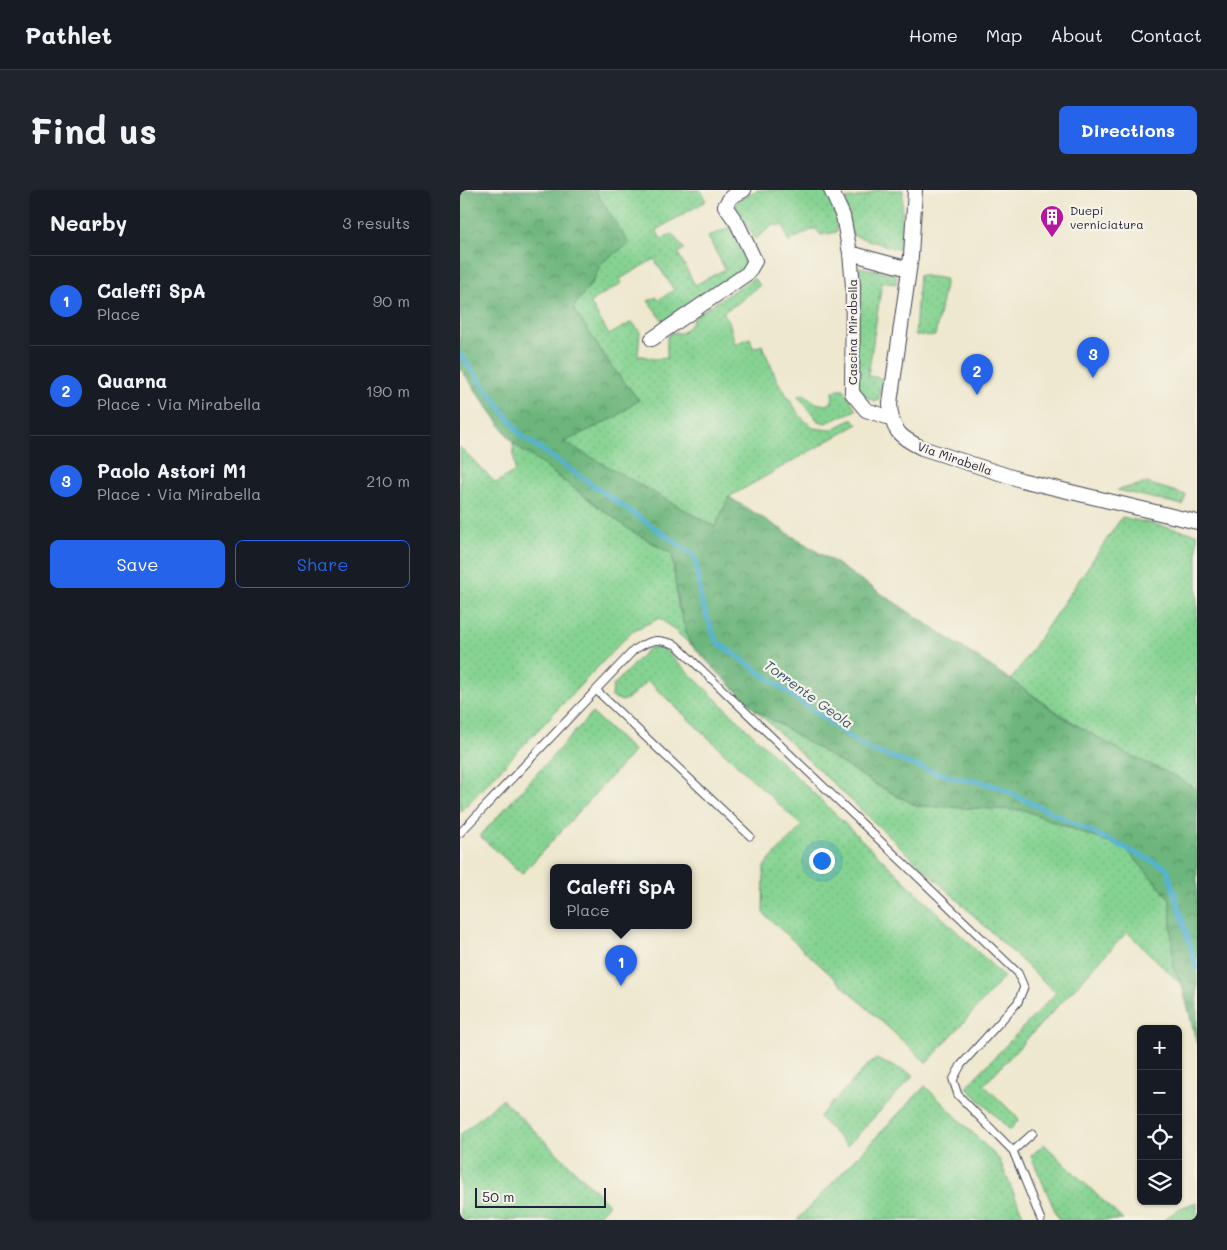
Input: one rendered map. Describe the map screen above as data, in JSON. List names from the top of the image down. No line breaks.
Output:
{"streets":{"street":["Cascina Mirabella","Via Mirabella"]},"crossings":[["Cascina Mirabella","Via Mirabella"]],"water":["Torrente Geola"],"places":{"building":["Duepi verniciatura"]},"scale_bar":"50 m","page":{"header":"Pathlet","nav":["Home","Map","About","Contact"],"buttons":["Directions",["Save","Share"]],"title":"Find us","heading":["Nearby","3 results"],"list":[{"mark":"1","name":"Caleffi SpA","note":"Place","value":"90 m"},{"mark":"2","name":"Quarna","note":"Place · Via Mirabella","value":"190 m"},{"mark":"3","name":"Paolo Astori M1","note":"Place · Via Mirabella","value":"210 m"}],"pins":["3","2","1"],"popup":["Caleffi SpA","Place"],"map_buttons":["+","−"],"scale":"50 m"}}
